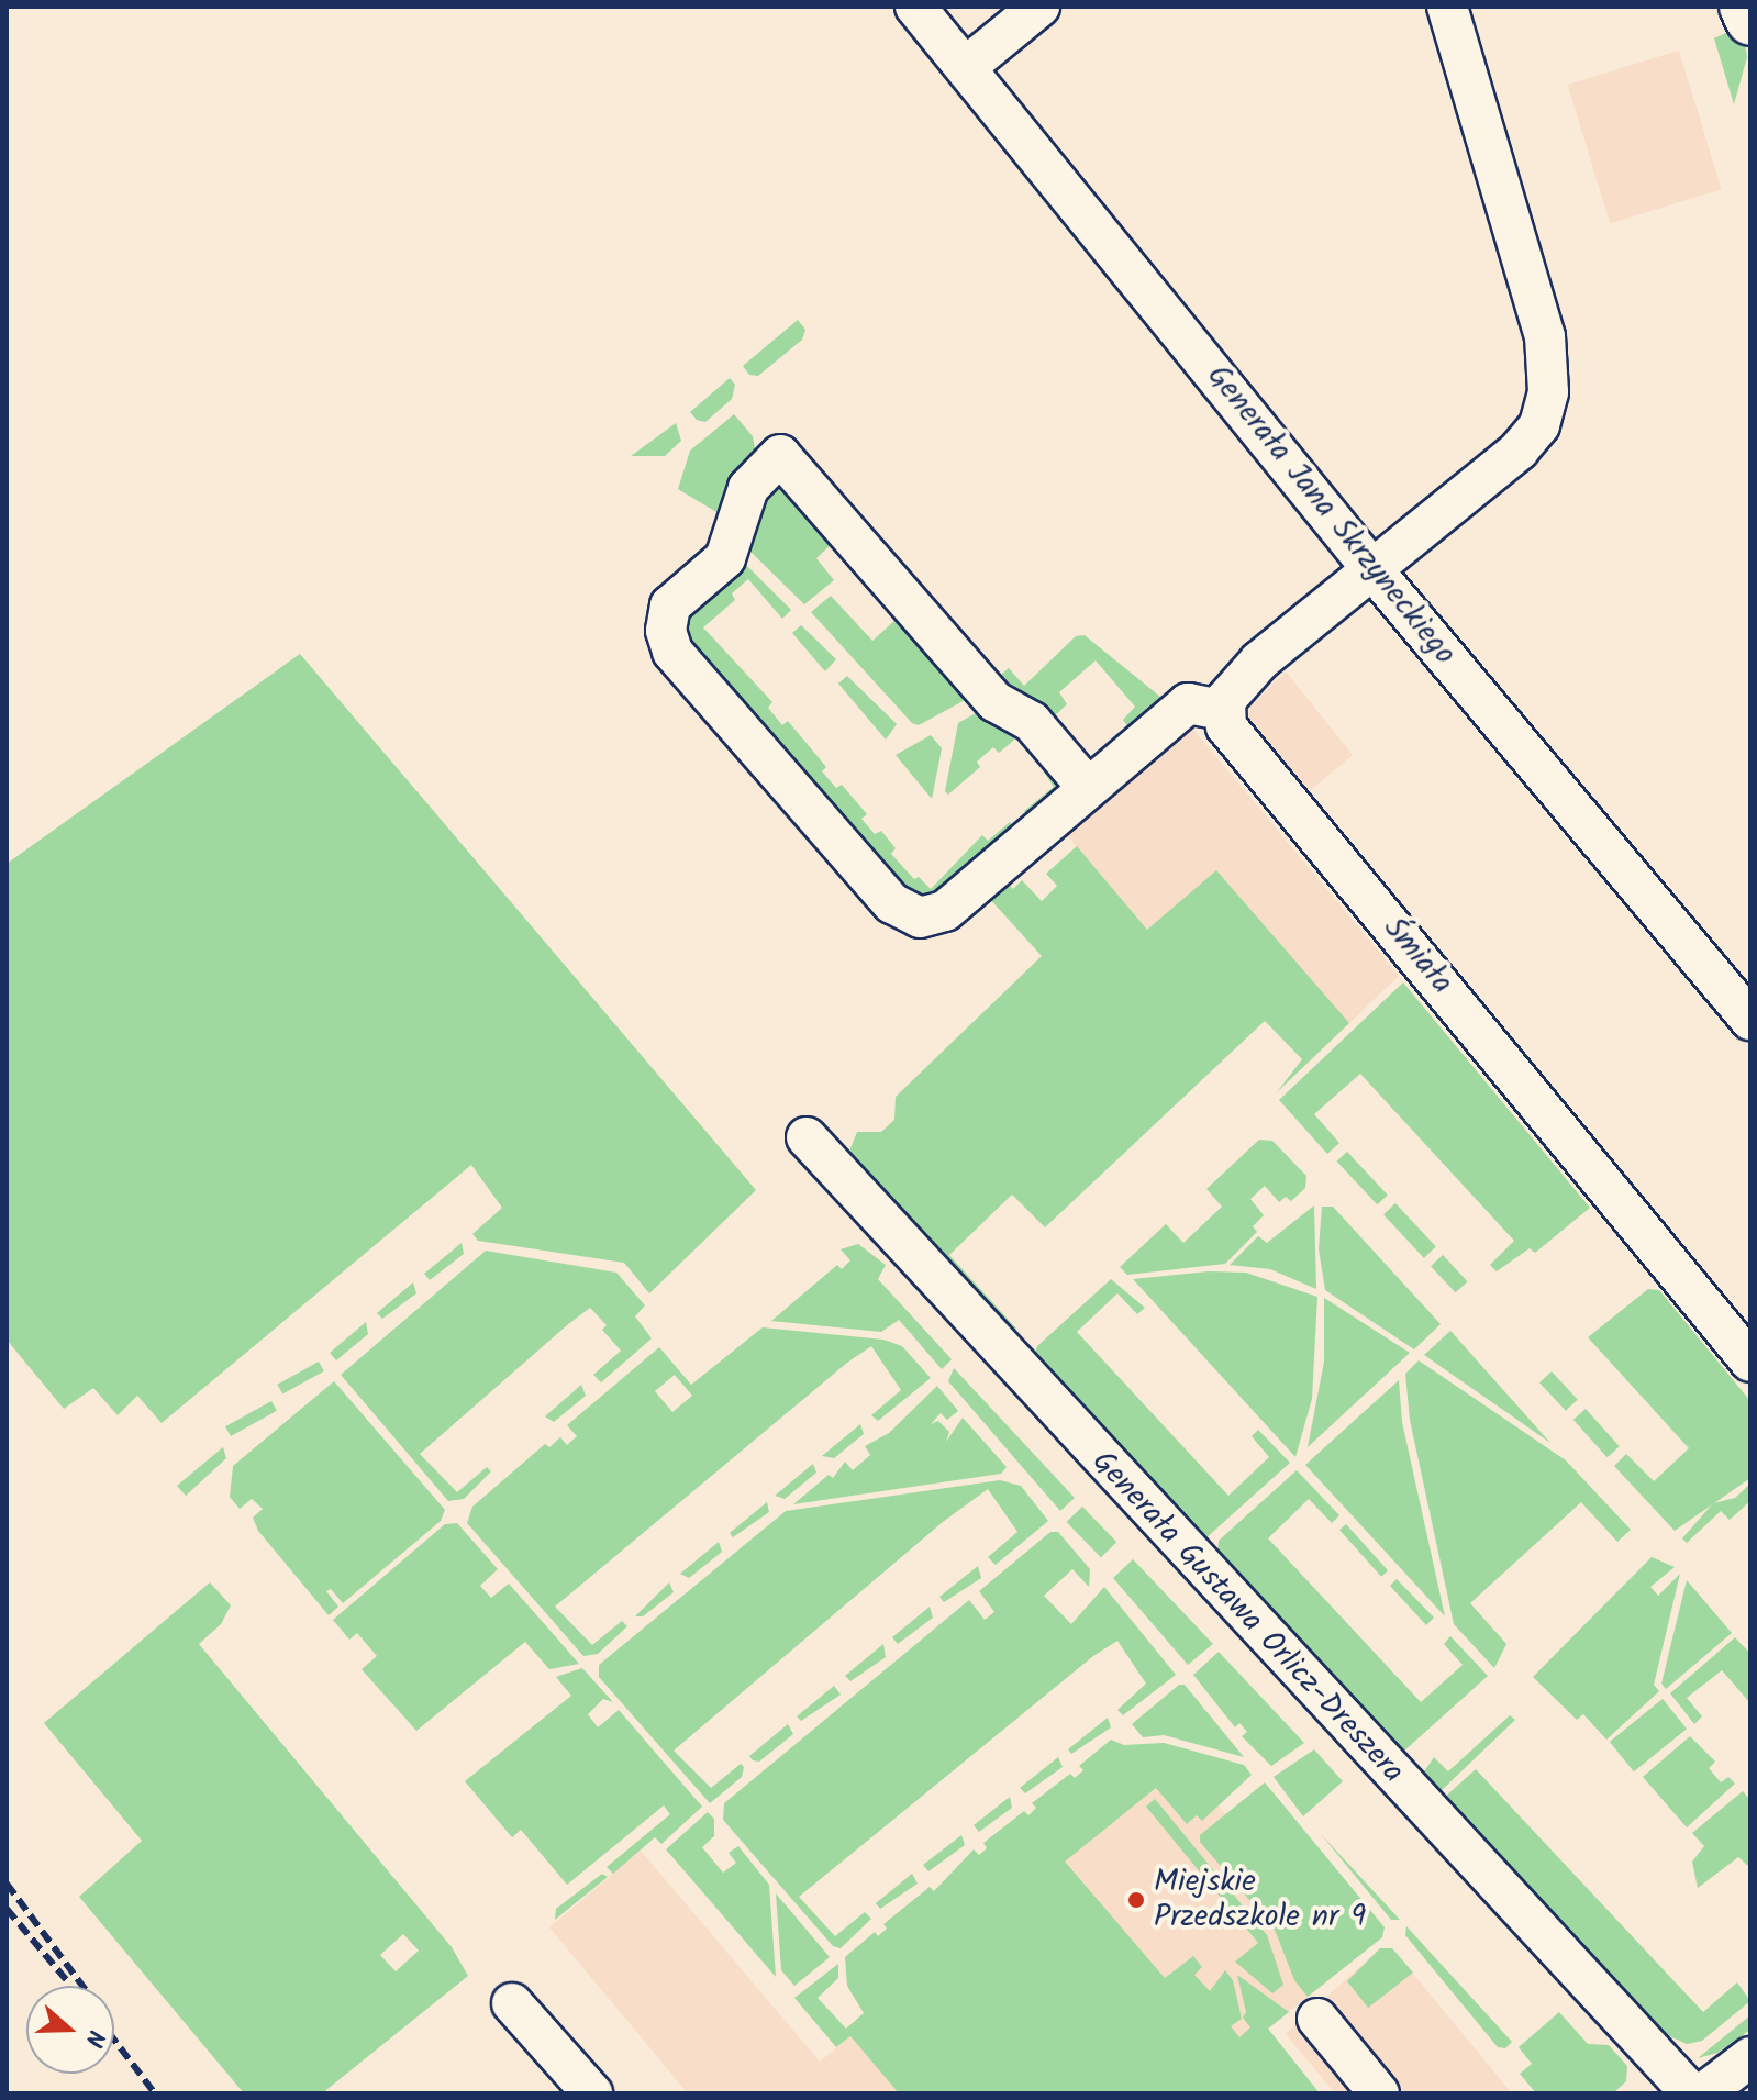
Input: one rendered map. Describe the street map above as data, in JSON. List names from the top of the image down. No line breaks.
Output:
{"streets":{"street":["Generała Jana Skrzyneckiego","Śmiała","Generała Gustawa Orlicz-Dreszera"]},"places":["Miejskie Przedszkole nr 9"],"north":"right"}
